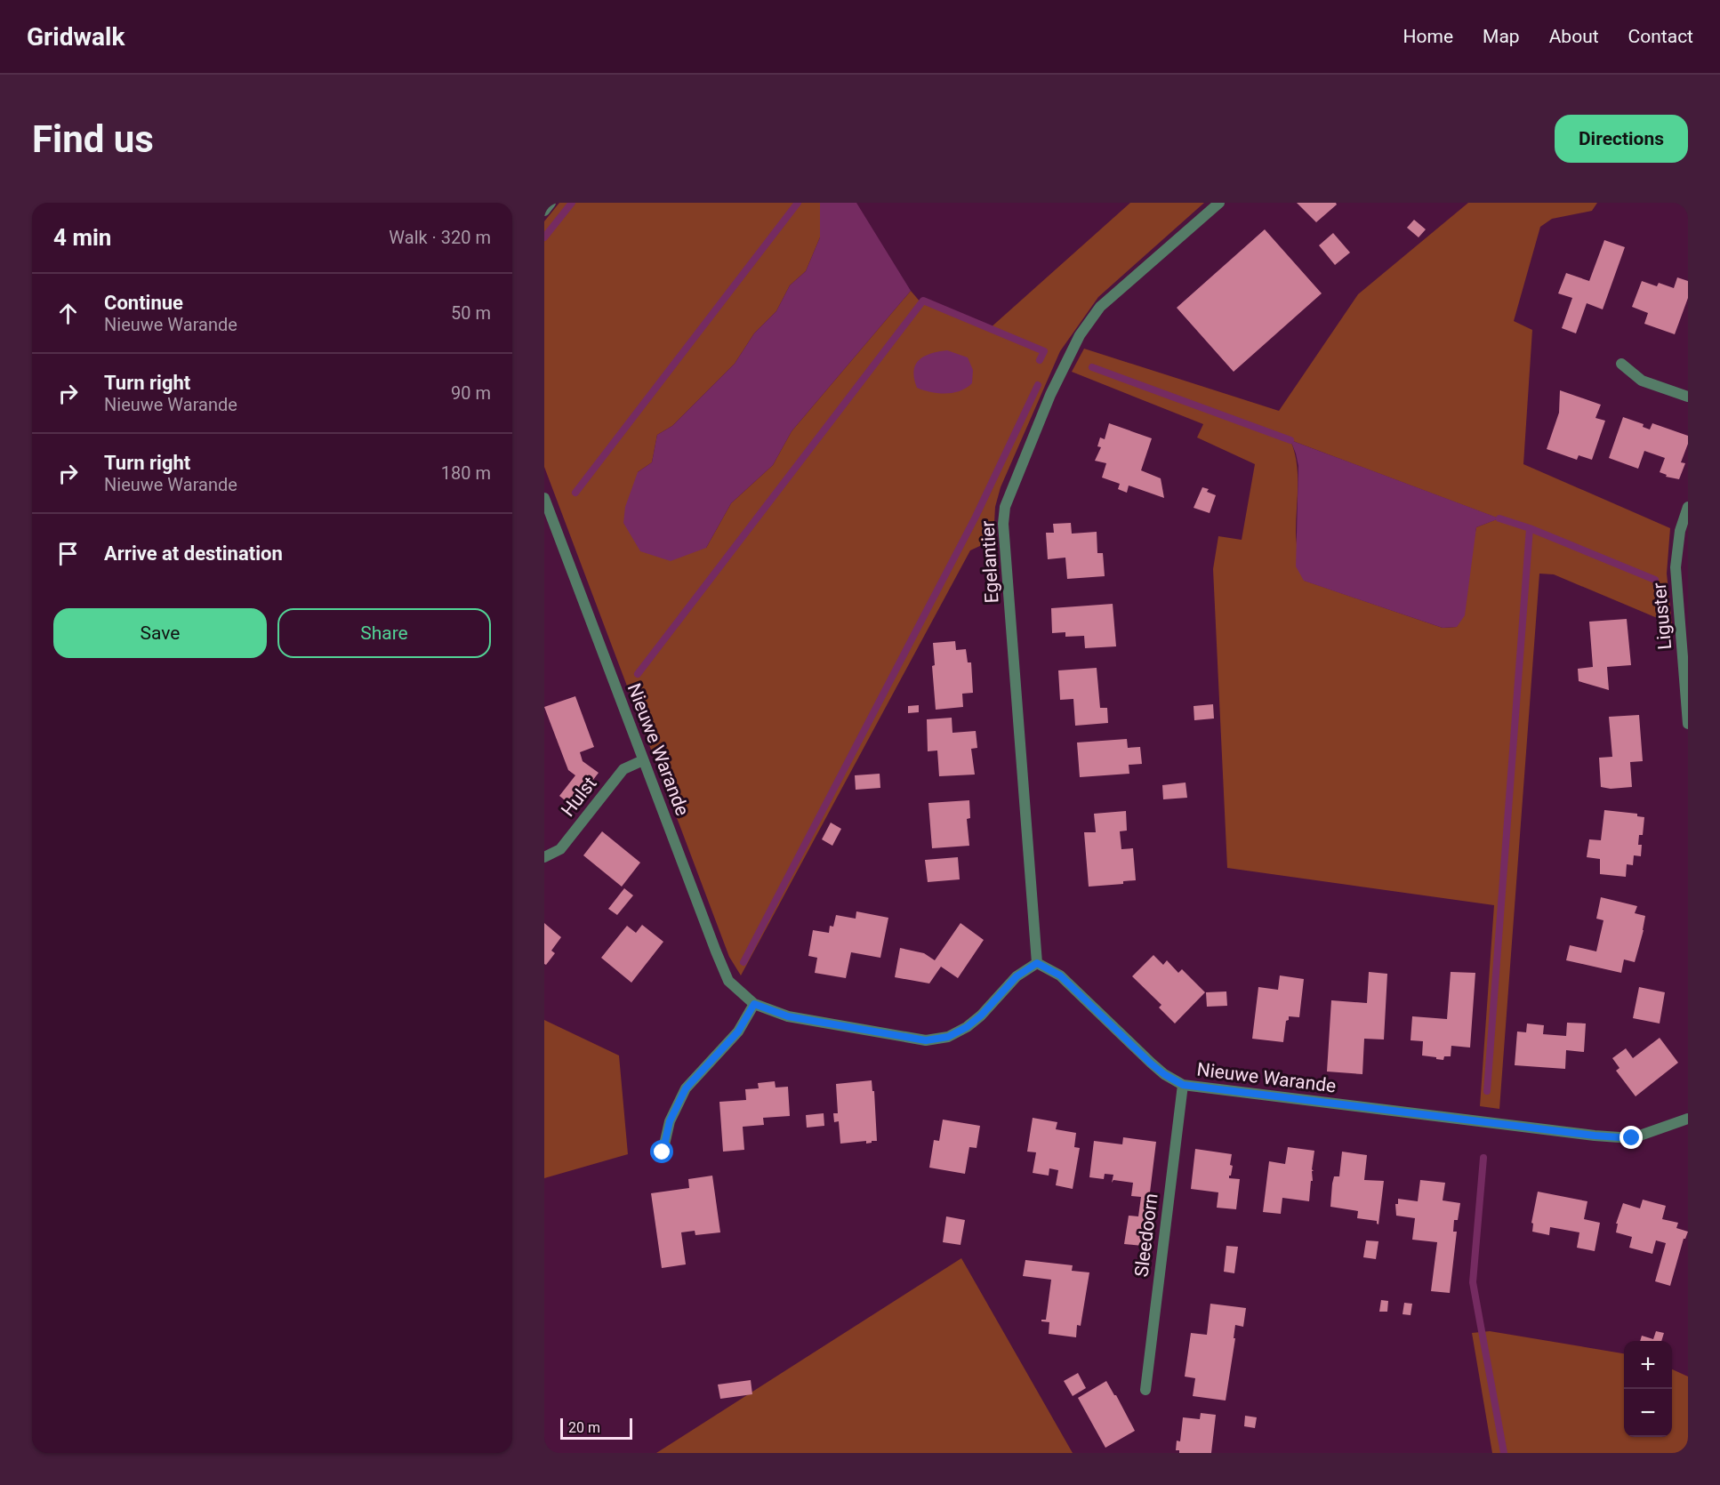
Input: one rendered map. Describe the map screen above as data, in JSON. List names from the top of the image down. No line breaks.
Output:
{"streets":{"street":["Egelantier","Liguster","Nieuwe Warande","Hulst","Sleedoorn"]},"crossings":[["Egelantier","Nieuwe Warande"],["Nieuwe Warande","Hulst"],["Nieuwe Warande","Sleedoorn"]],"scale_bar":"20 m","page":{"header":"Gridwalk","nav":["Home","Map","About","Contact"],"buttons":["Directions",["Save","Share"]],"title":"Find us","heading":["4 min","Walk · 320 m"],"list":[["Continue","Nieuwe Warande","50 m"],["Turn right","Nieuwe Warande","90 m"],["Turn right","Nieuwe Warande","180 m"],"Arrive at destination"],"map_buttons":["+","−"],"scale":"20 m"}}
